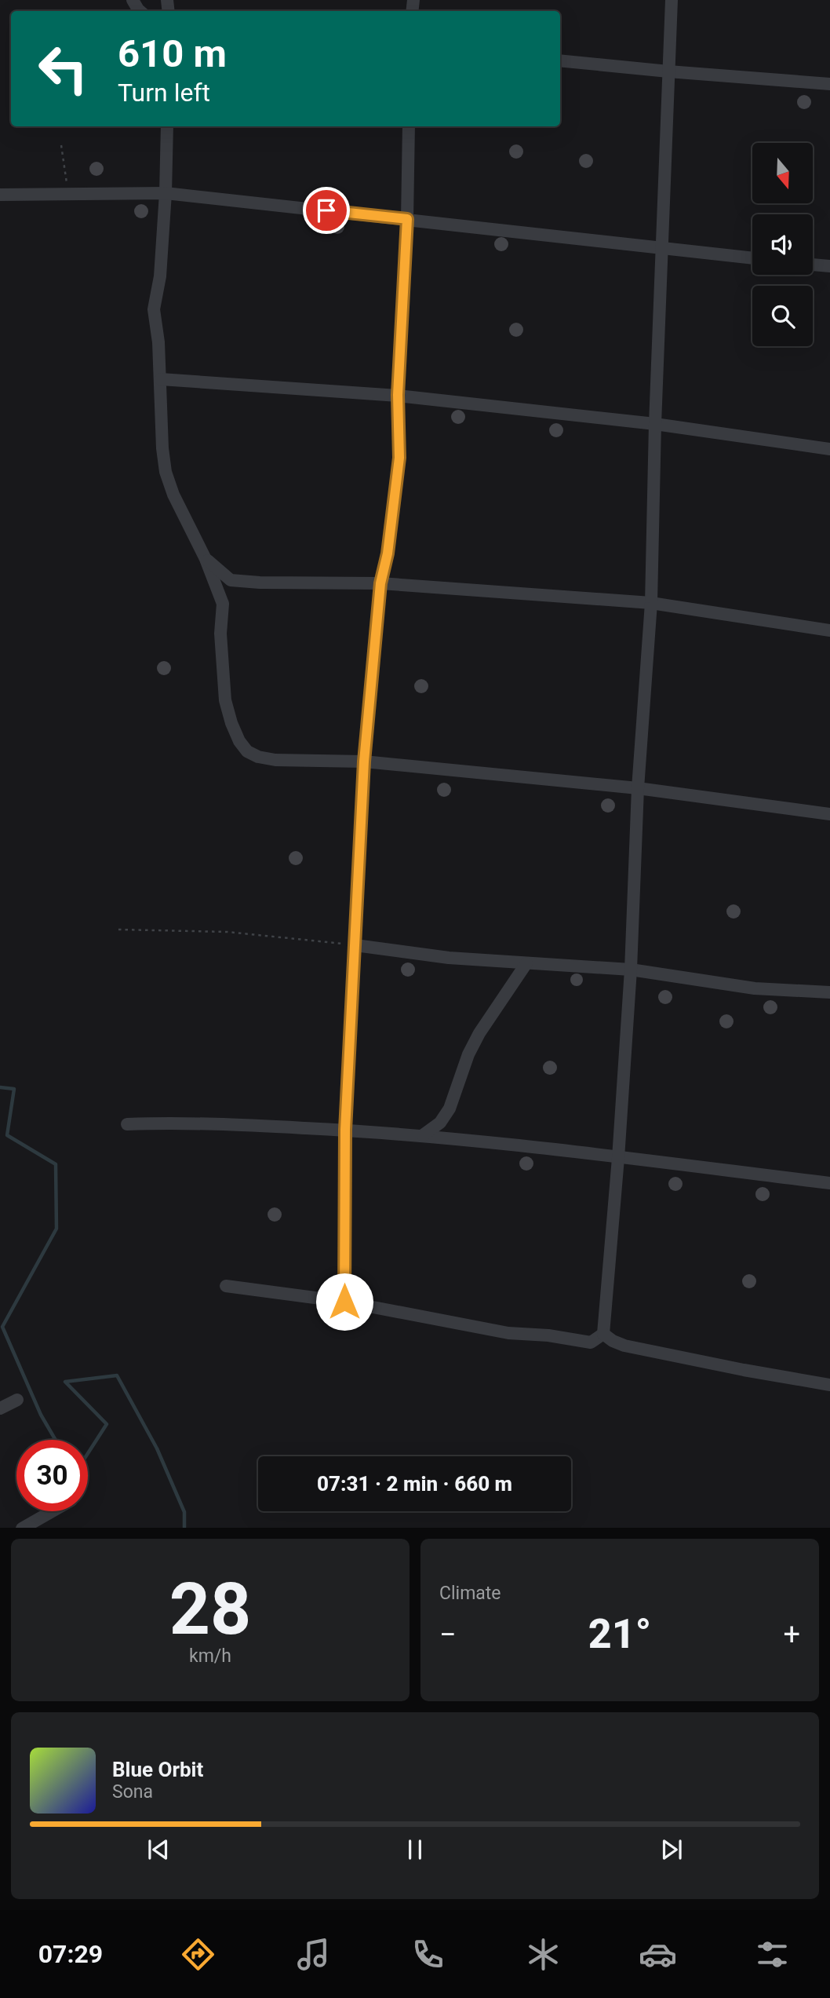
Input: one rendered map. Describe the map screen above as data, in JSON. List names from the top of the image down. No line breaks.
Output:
{"north":"bottom","page":{"turn":["610 m","Turn left"],"limit":"30","trip":"07:31 · 2 min · 660 m","tile":[["28","km/h"],"Climate"],"heat":["−","21°","+"],"song":["Blue Orbit","Sona"],"tabs":"07:29"}}
